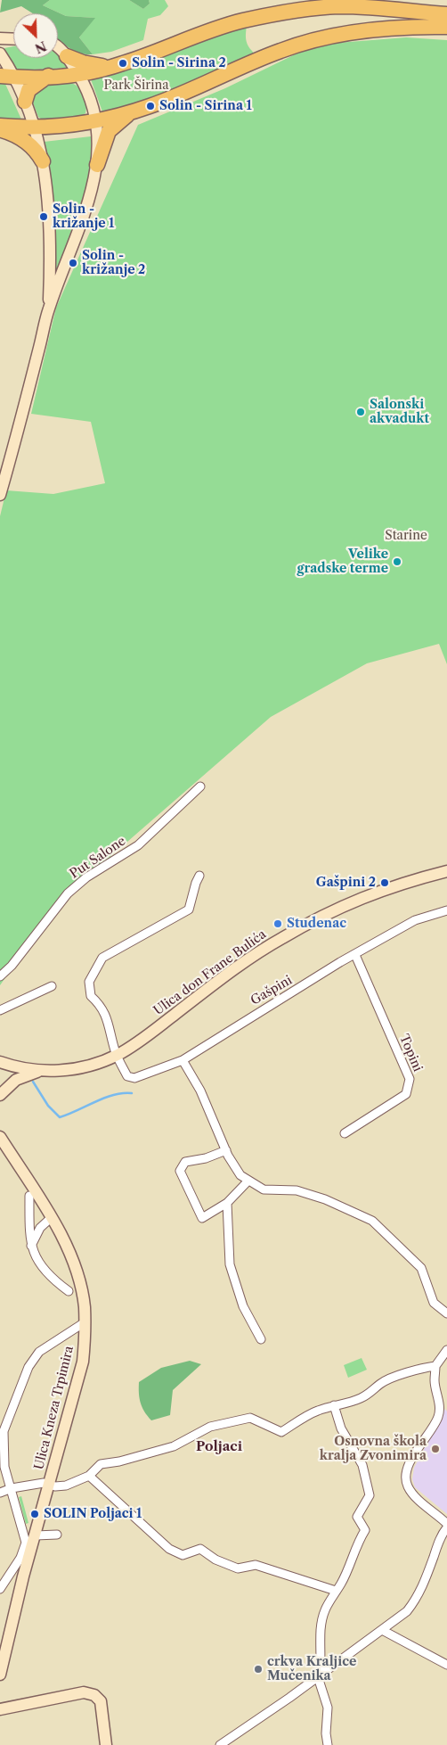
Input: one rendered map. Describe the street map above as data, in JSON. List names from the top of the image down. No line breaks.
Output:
{"streets":{"main road":["Ulica don Frane Bulića","Ulica Kneza Trpimira"],"street":["Put Salone","Gašpini","Topini"]},"crossings":[["Ulica don Frane Bulića","Gašpini"],["Gašpini","Topini"]],"districts":["Poljaci"],"parks":["Park Širina","Starine"],"places":["Solin - Sirina 2","Solin - Sirina 1","Solin - križanje 1","Solin - križanje 2","Salonski akvadukt","Velike gradske terme","Gašpini 2","Studenac","Osnovna škola kralja Zvonimira","SOLIN Poljaci 1","crkva Kraljice Mučenika"],"north":"bottom right"}
